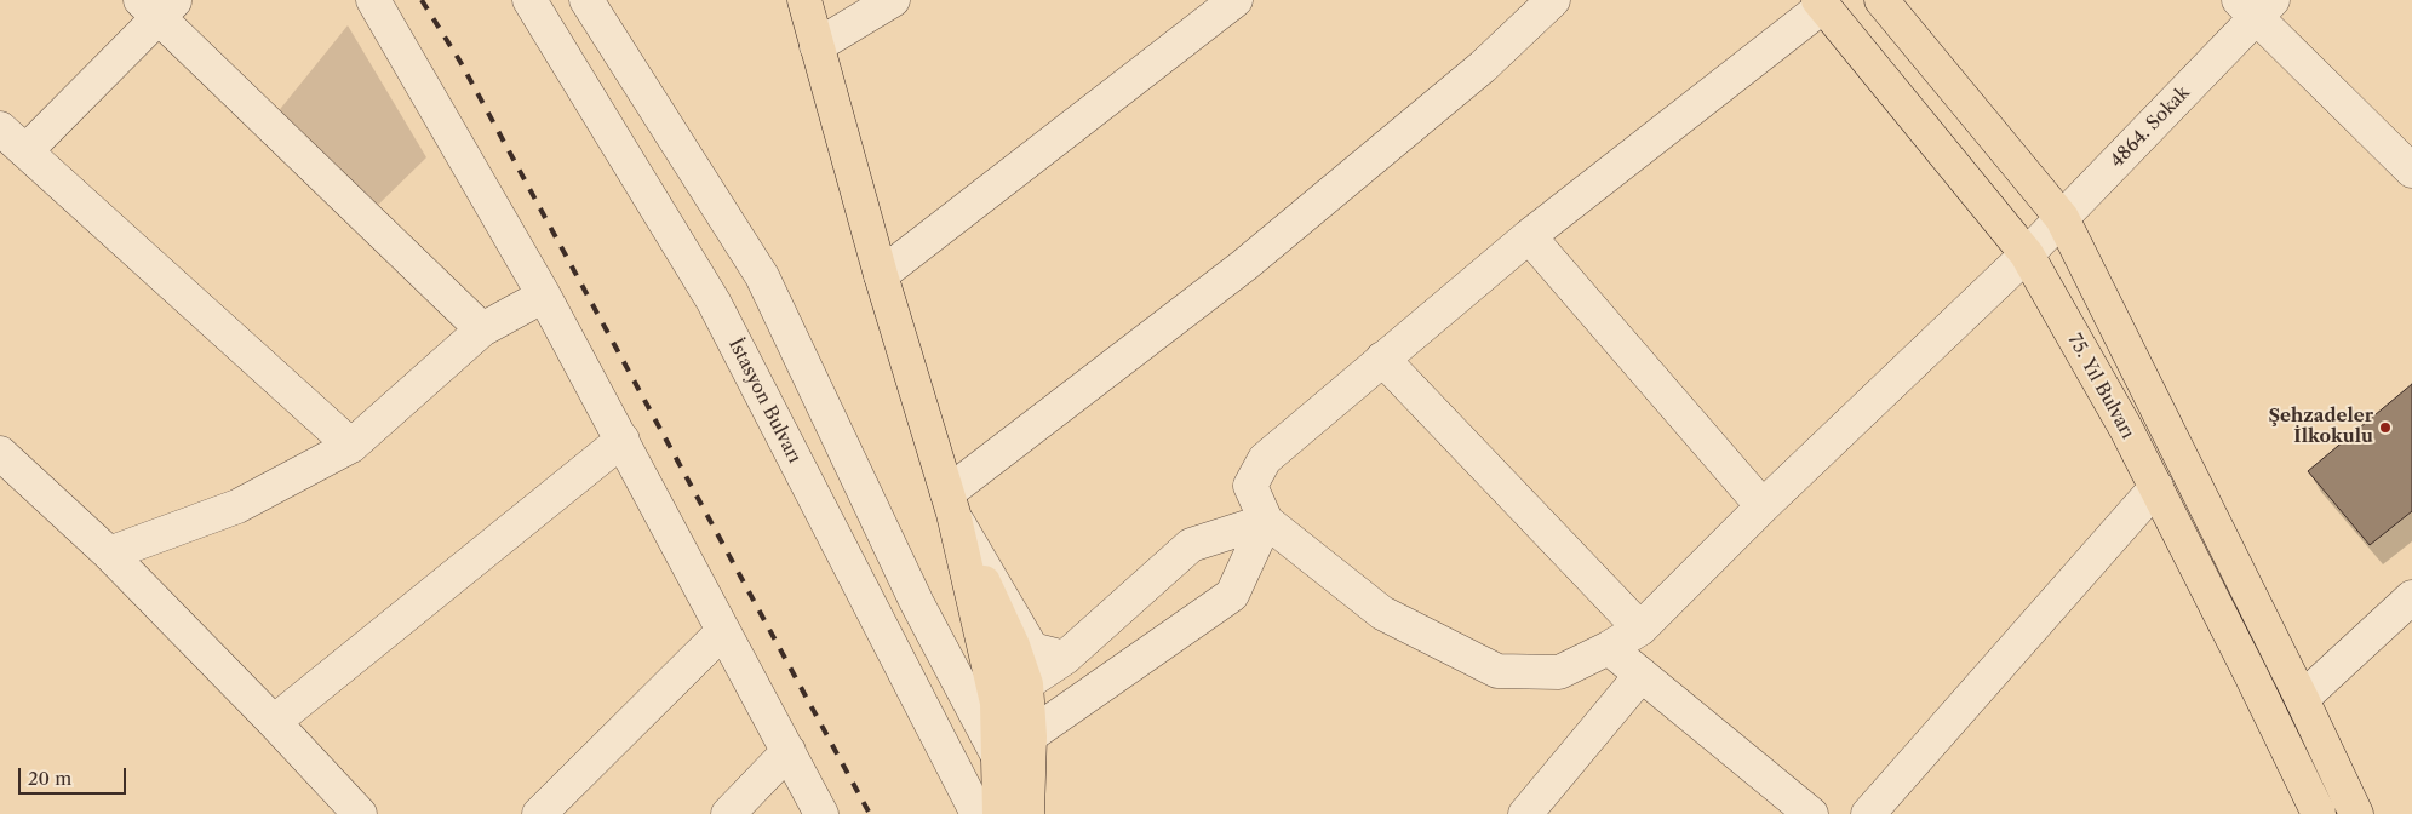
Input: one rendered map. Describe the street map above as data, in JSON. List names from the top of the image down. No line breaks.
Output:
{"streets":{"main road":["75. Yıl Bulvarı"],"street":["4864. Sokak","İstasyon Bulvarı"]},"crossings":[["4864. Sokak","75. Yıl Bulvarı"]],"places":["Şehzadeler İlkokulu"],"scale_bar":"20 m"}
